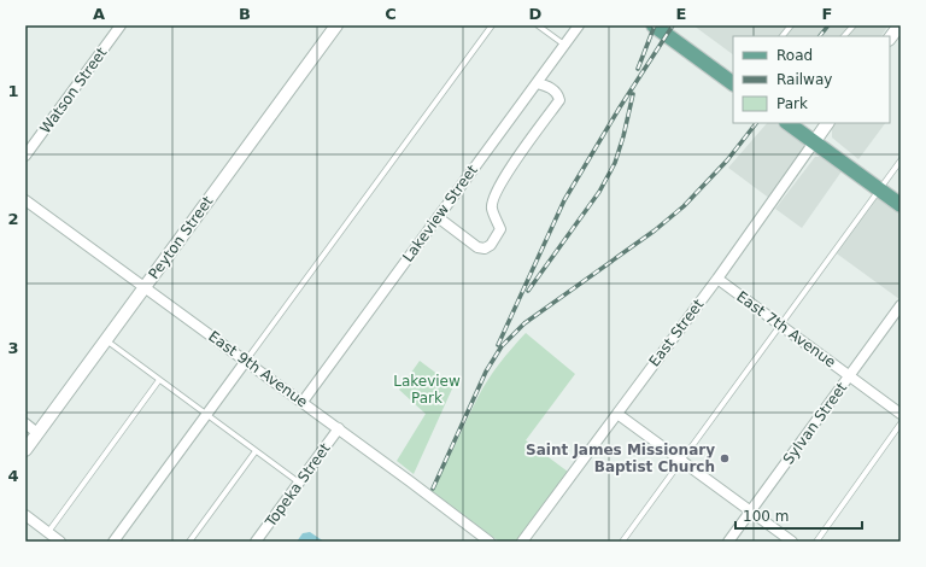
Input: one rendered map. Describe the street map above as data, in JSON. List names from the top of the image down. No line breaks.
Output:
{"streets":{"street":["Watson Street","Lakeview Street","Peyton Street","East 7th Avenue","East Street","East 9th Avenue","Sylvan Street","Topeka Street"]},"crossings":[["Lakeview Street","East 9th Avenue"],["Peyton Street","East 9th Avenue"],["East 7th Avenue","East Street"],["East 7th Avenue","Sylvan Street"],["East 9th Avenue","Topeka Street"]],"parks":["Lakeview Park"],"places":["Saint James Missionary Baptist Church"],"legend":["Road","Railway","Park"],"scale_bar":"100 m","grid":{"columns":["A","B","C","D","E","F"],"rows":["1","2","3","4"]}}
